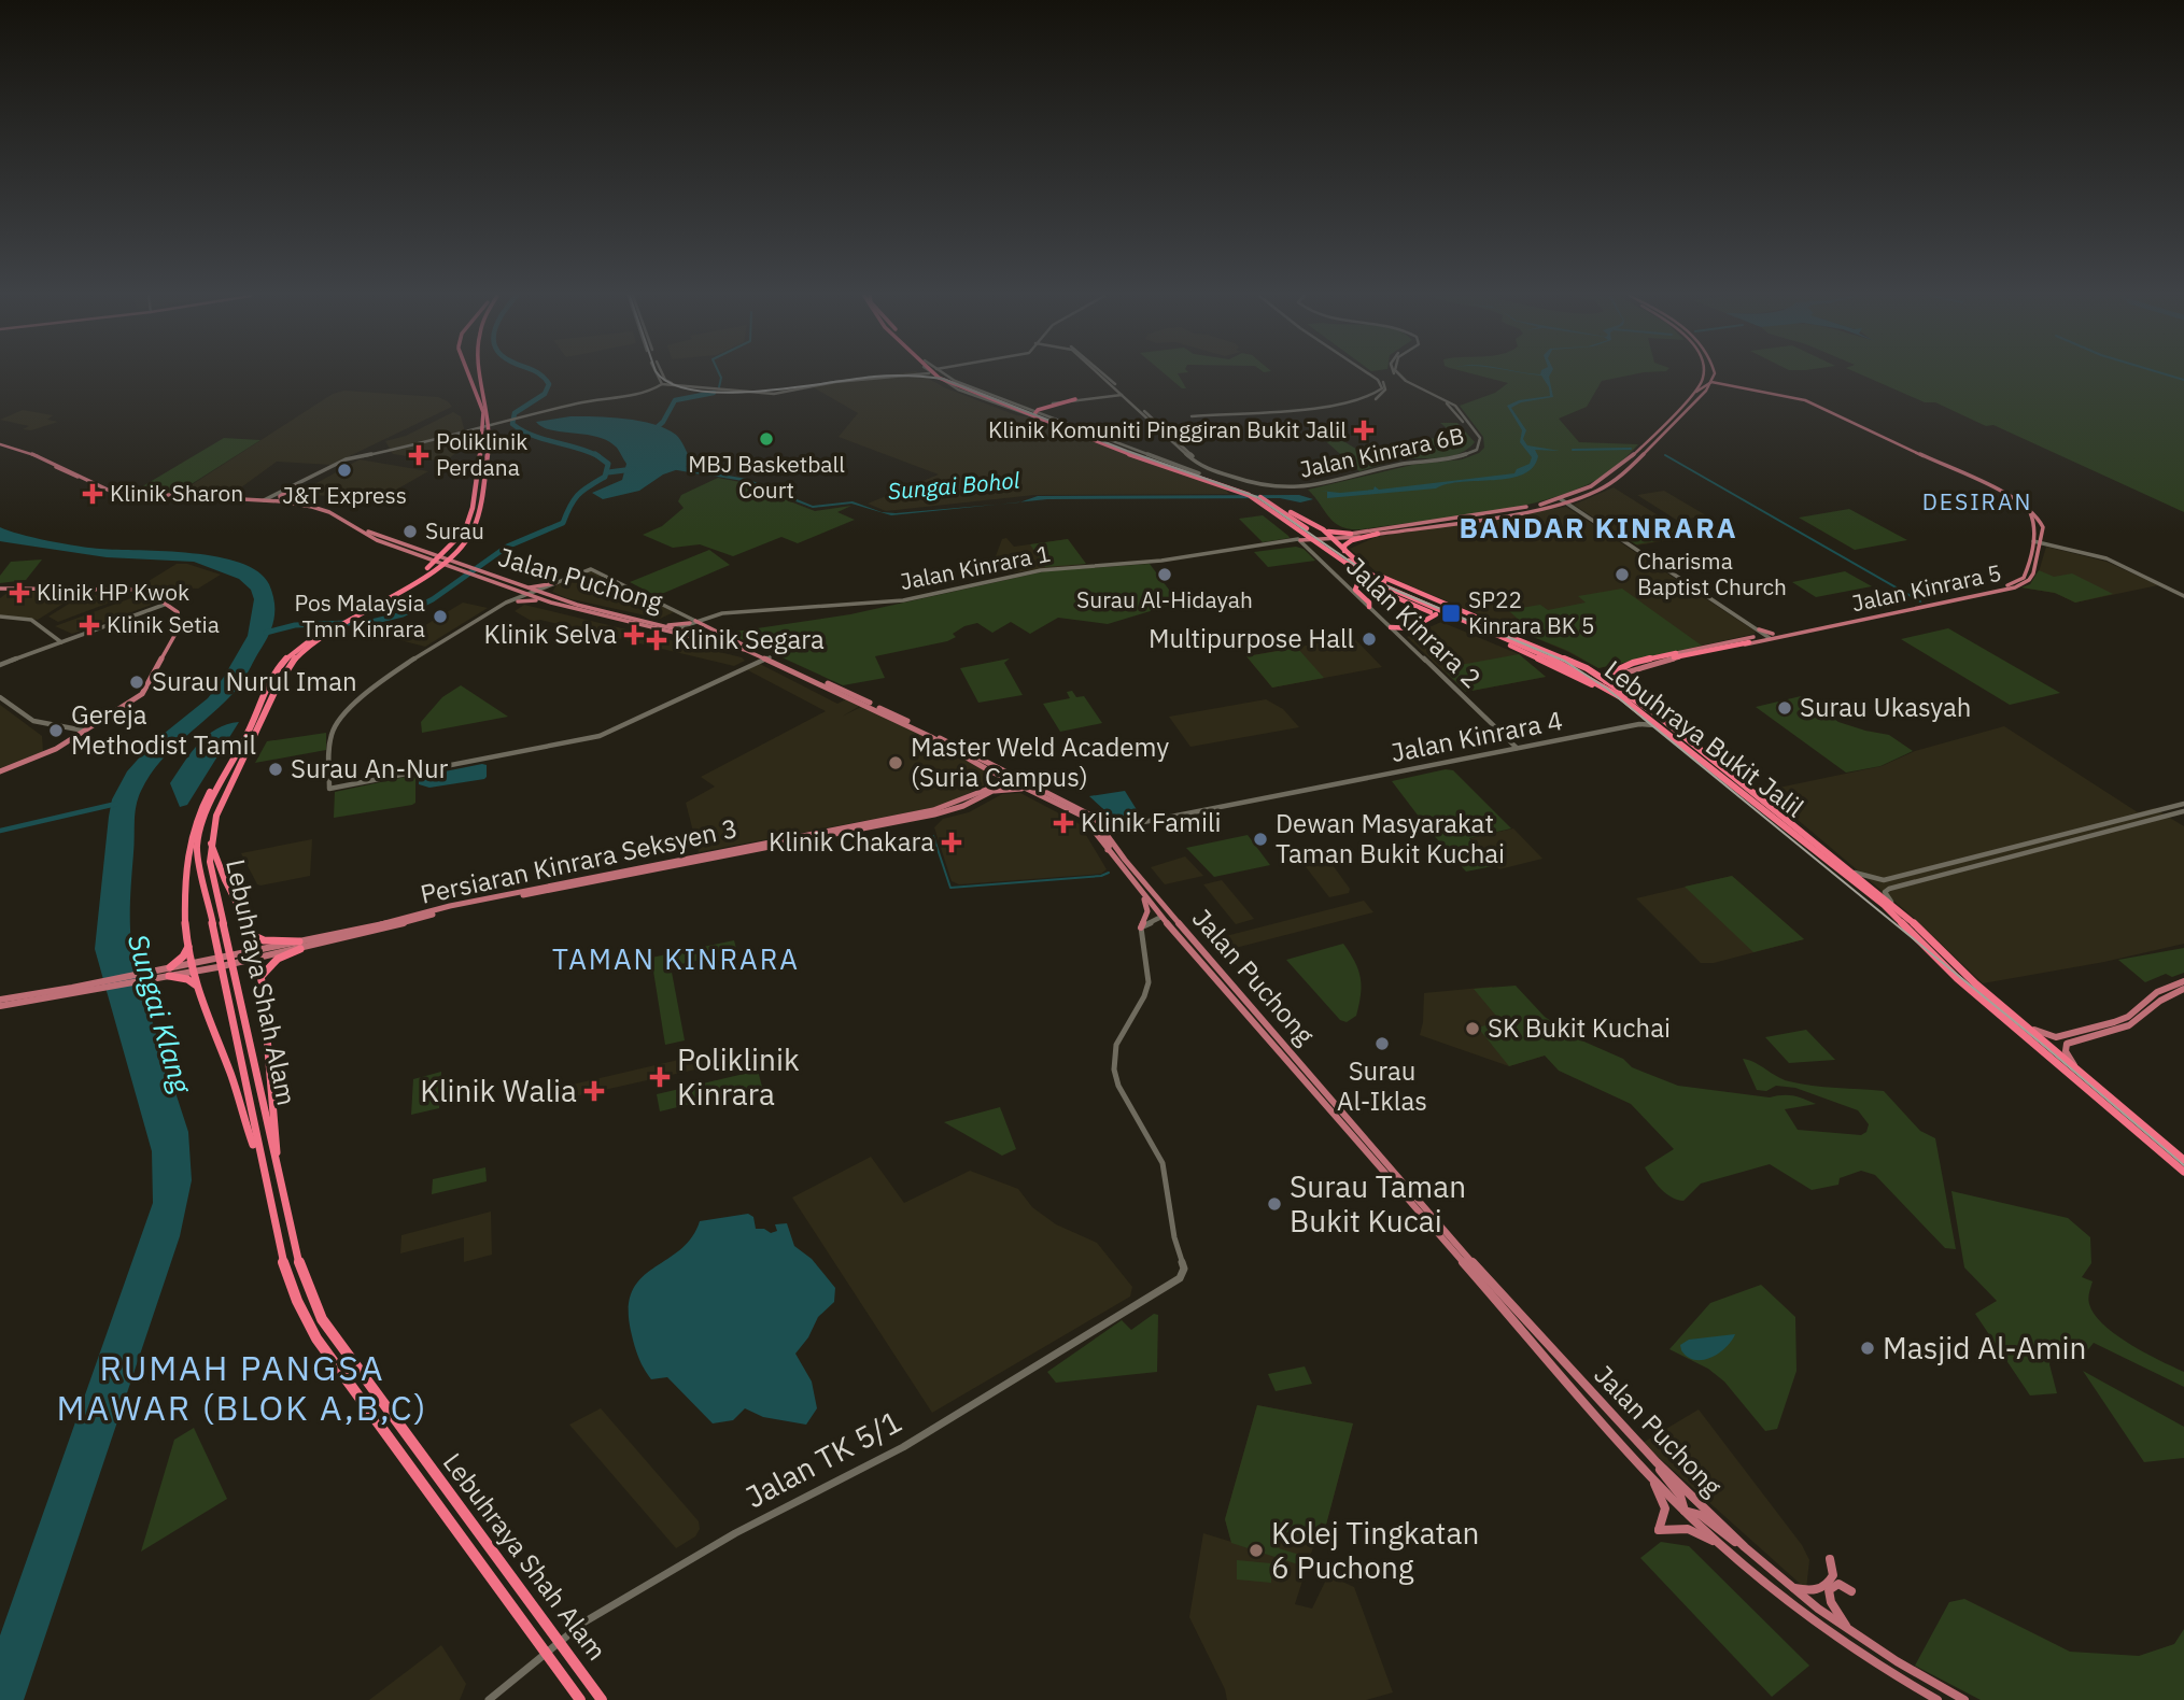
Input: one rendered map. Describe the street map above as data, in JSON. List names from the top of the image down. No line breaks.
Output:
{"streets":{"highway":["Lebuhraya Bukit Jalil","Lebuhraya Shah Alam"],"main road":["Jalan Puchong","Jalan Kinrara 5","Persiaran Kinrara Seksyen 3"],"street":["Jalan Kinrara 6B","Jalan Kinrara 1","Jalan Kinrara 2","Jalan Kinrara 4","Jalan TK 5/1"]},"crossings":[["Jalan Kinrara 1","Jalan Puchong"],["Jalan Kinrara 1","Jalan Kinrara 2"],["Jalan Puchong","Jalan Kinrara 4"],["Jalan Puchong","Persiaran Kinrara Seksyen 3"],["Jalan Kinrara 5","Lebuhraya Bukit Jalil"],["Jalan Kinrara 2","Jalan Kinrara 4"]],"districts":["DESIRAN","BANDAR KINRARA","TAMAN KINRARA","RUMAH PANGSA MAWAR (BLOK A,B,C)"],"water":["Sungai Bohol","Sungai Klang"],"places":{"health":["Klinik Komuniti Pinggiran Bukit Jalil","Poliklinik Perdana","Klinik Sharon","Klinik HP Kwok","Klinik Setia","Klinik Selva","Klinik Segara","Klinik Famili","Klinik Chakara","Poliklinik Kinrara","Klinik Walia"],"other":["MBJ Basketball Court","J&T Express","Surau","Surau Al-Hidayah","Charisma Baptist Church","Pos Malaysia Tmn Kinrara","Multipurpose Hall","Surau Nurul Iman","Surau Ukasyah","Gereja Methodist Tamil","Master Weld Academy (Suria Campus)","Surau An-Nur","Dewan Masyarakat Taman Bukit Kuchai","SK Bukit Kuchai","Surau Al-Iklas","Surau Taman Bukit Kucai","Masjid Al-Amin","Kolej Tingkatan 6 Puchong"],"transit":["SP22 Kinrara BK 5"]}}
